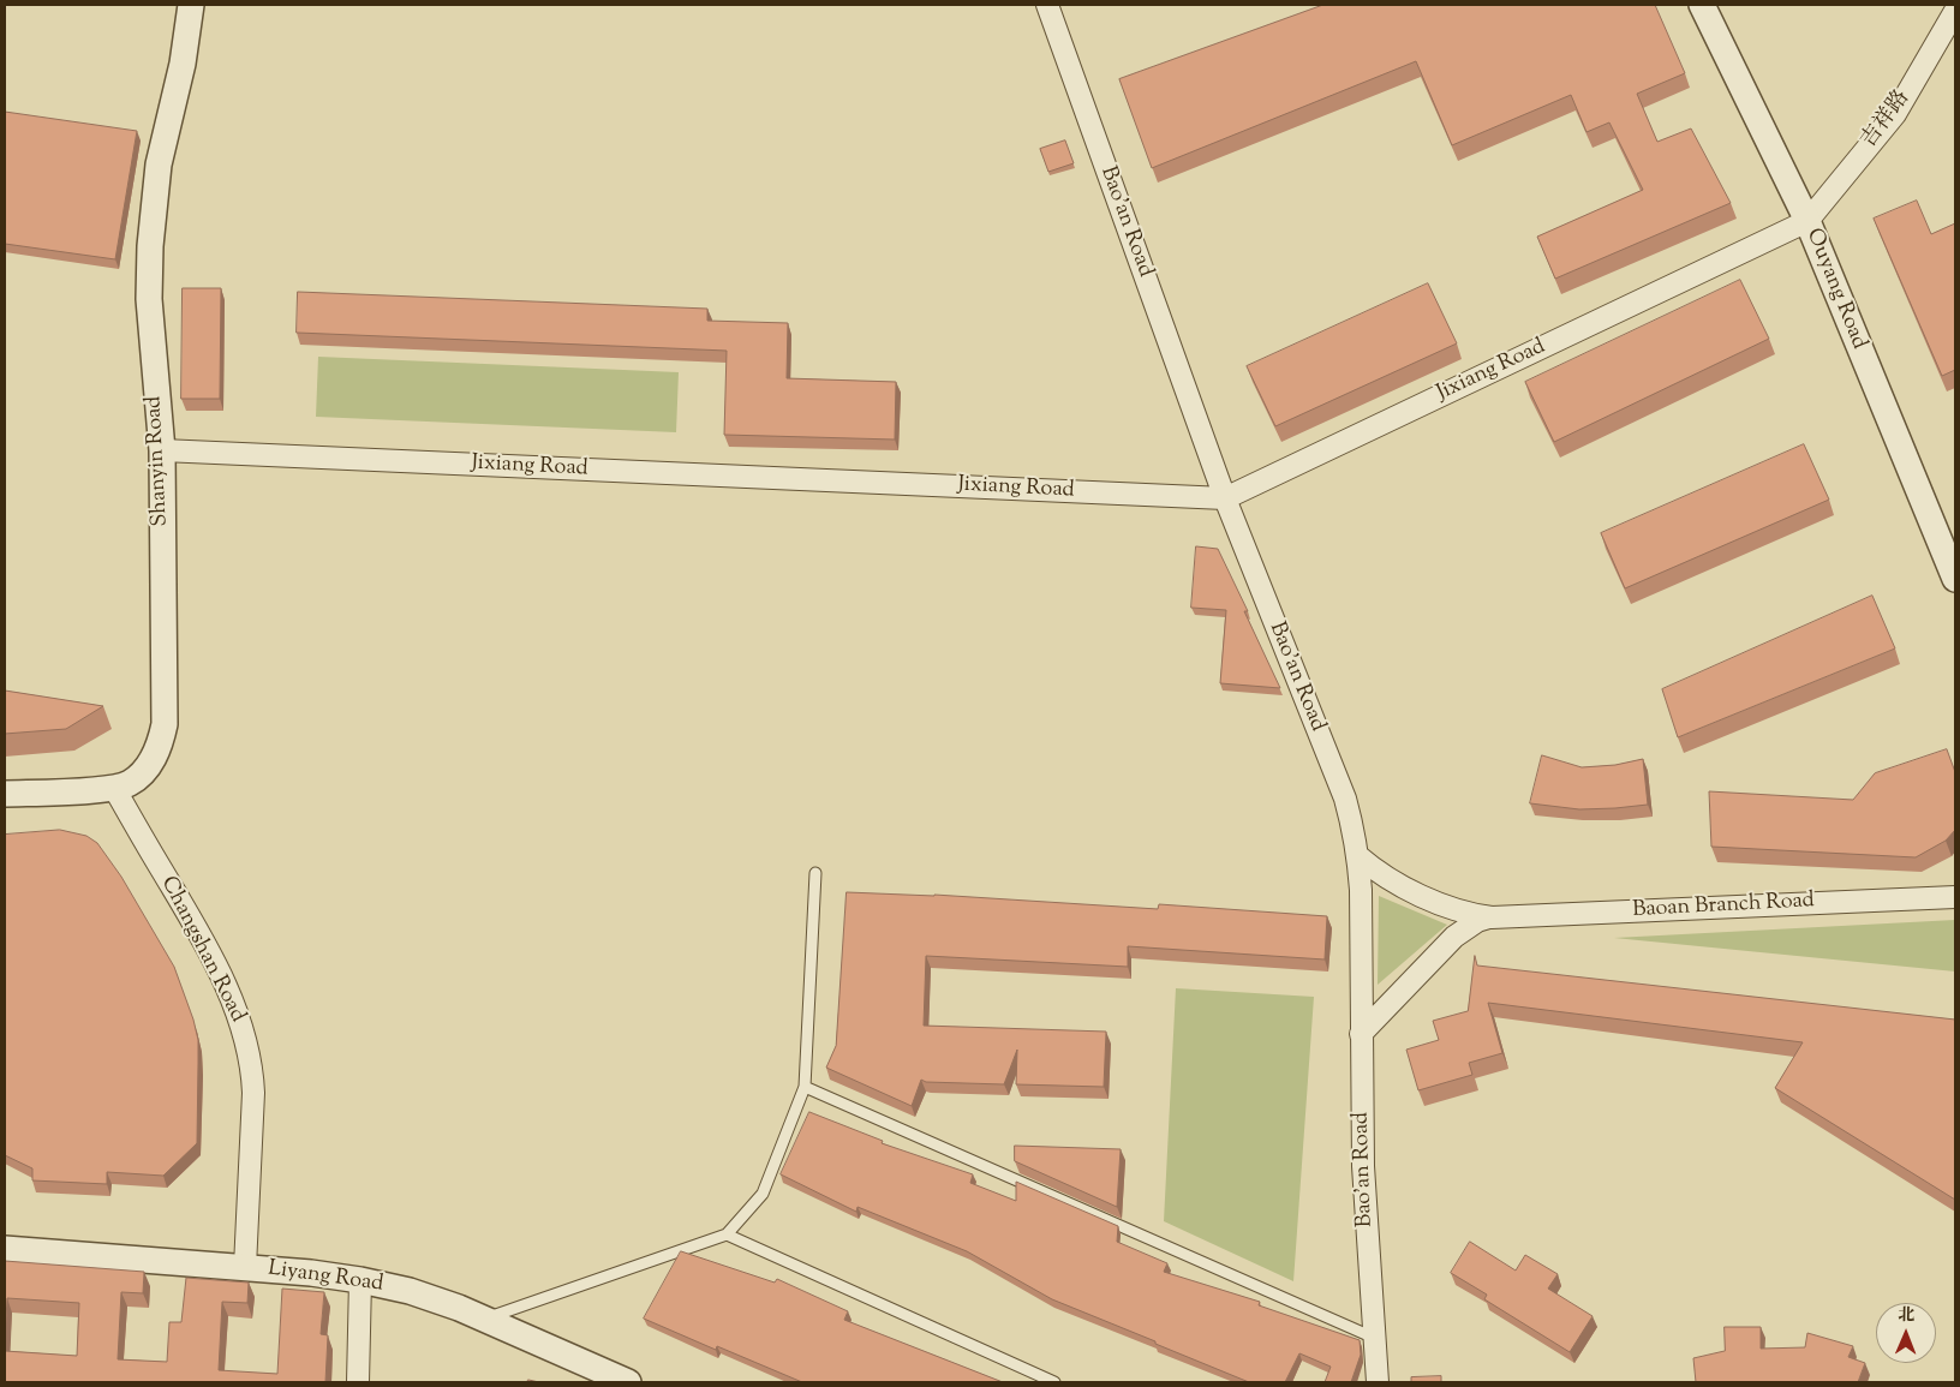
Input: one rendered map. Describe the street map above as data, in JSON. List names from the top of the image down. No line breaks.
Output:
{"streets":{"street":["吉祥路","Bao'an Road","Ouyang Road","Jixiang Road","Shanyin Road","Baoan Branch Road","Changshan Road","Liyang Road"]},"crossings":[["吉祥路","Ouyang Road"],["吉祥路","Jixiang Road"],["Bao'an Road","Jixiang Road"],["Bao'an Road","Baoan Branch Road"],["Ouyang Road","Jixiang Road"],["Jixiang Road","Shanyin Road"],["Shanyin Road","Changshan Road"],["Changshan Road","Liyang Road"]],"north":"top"}
